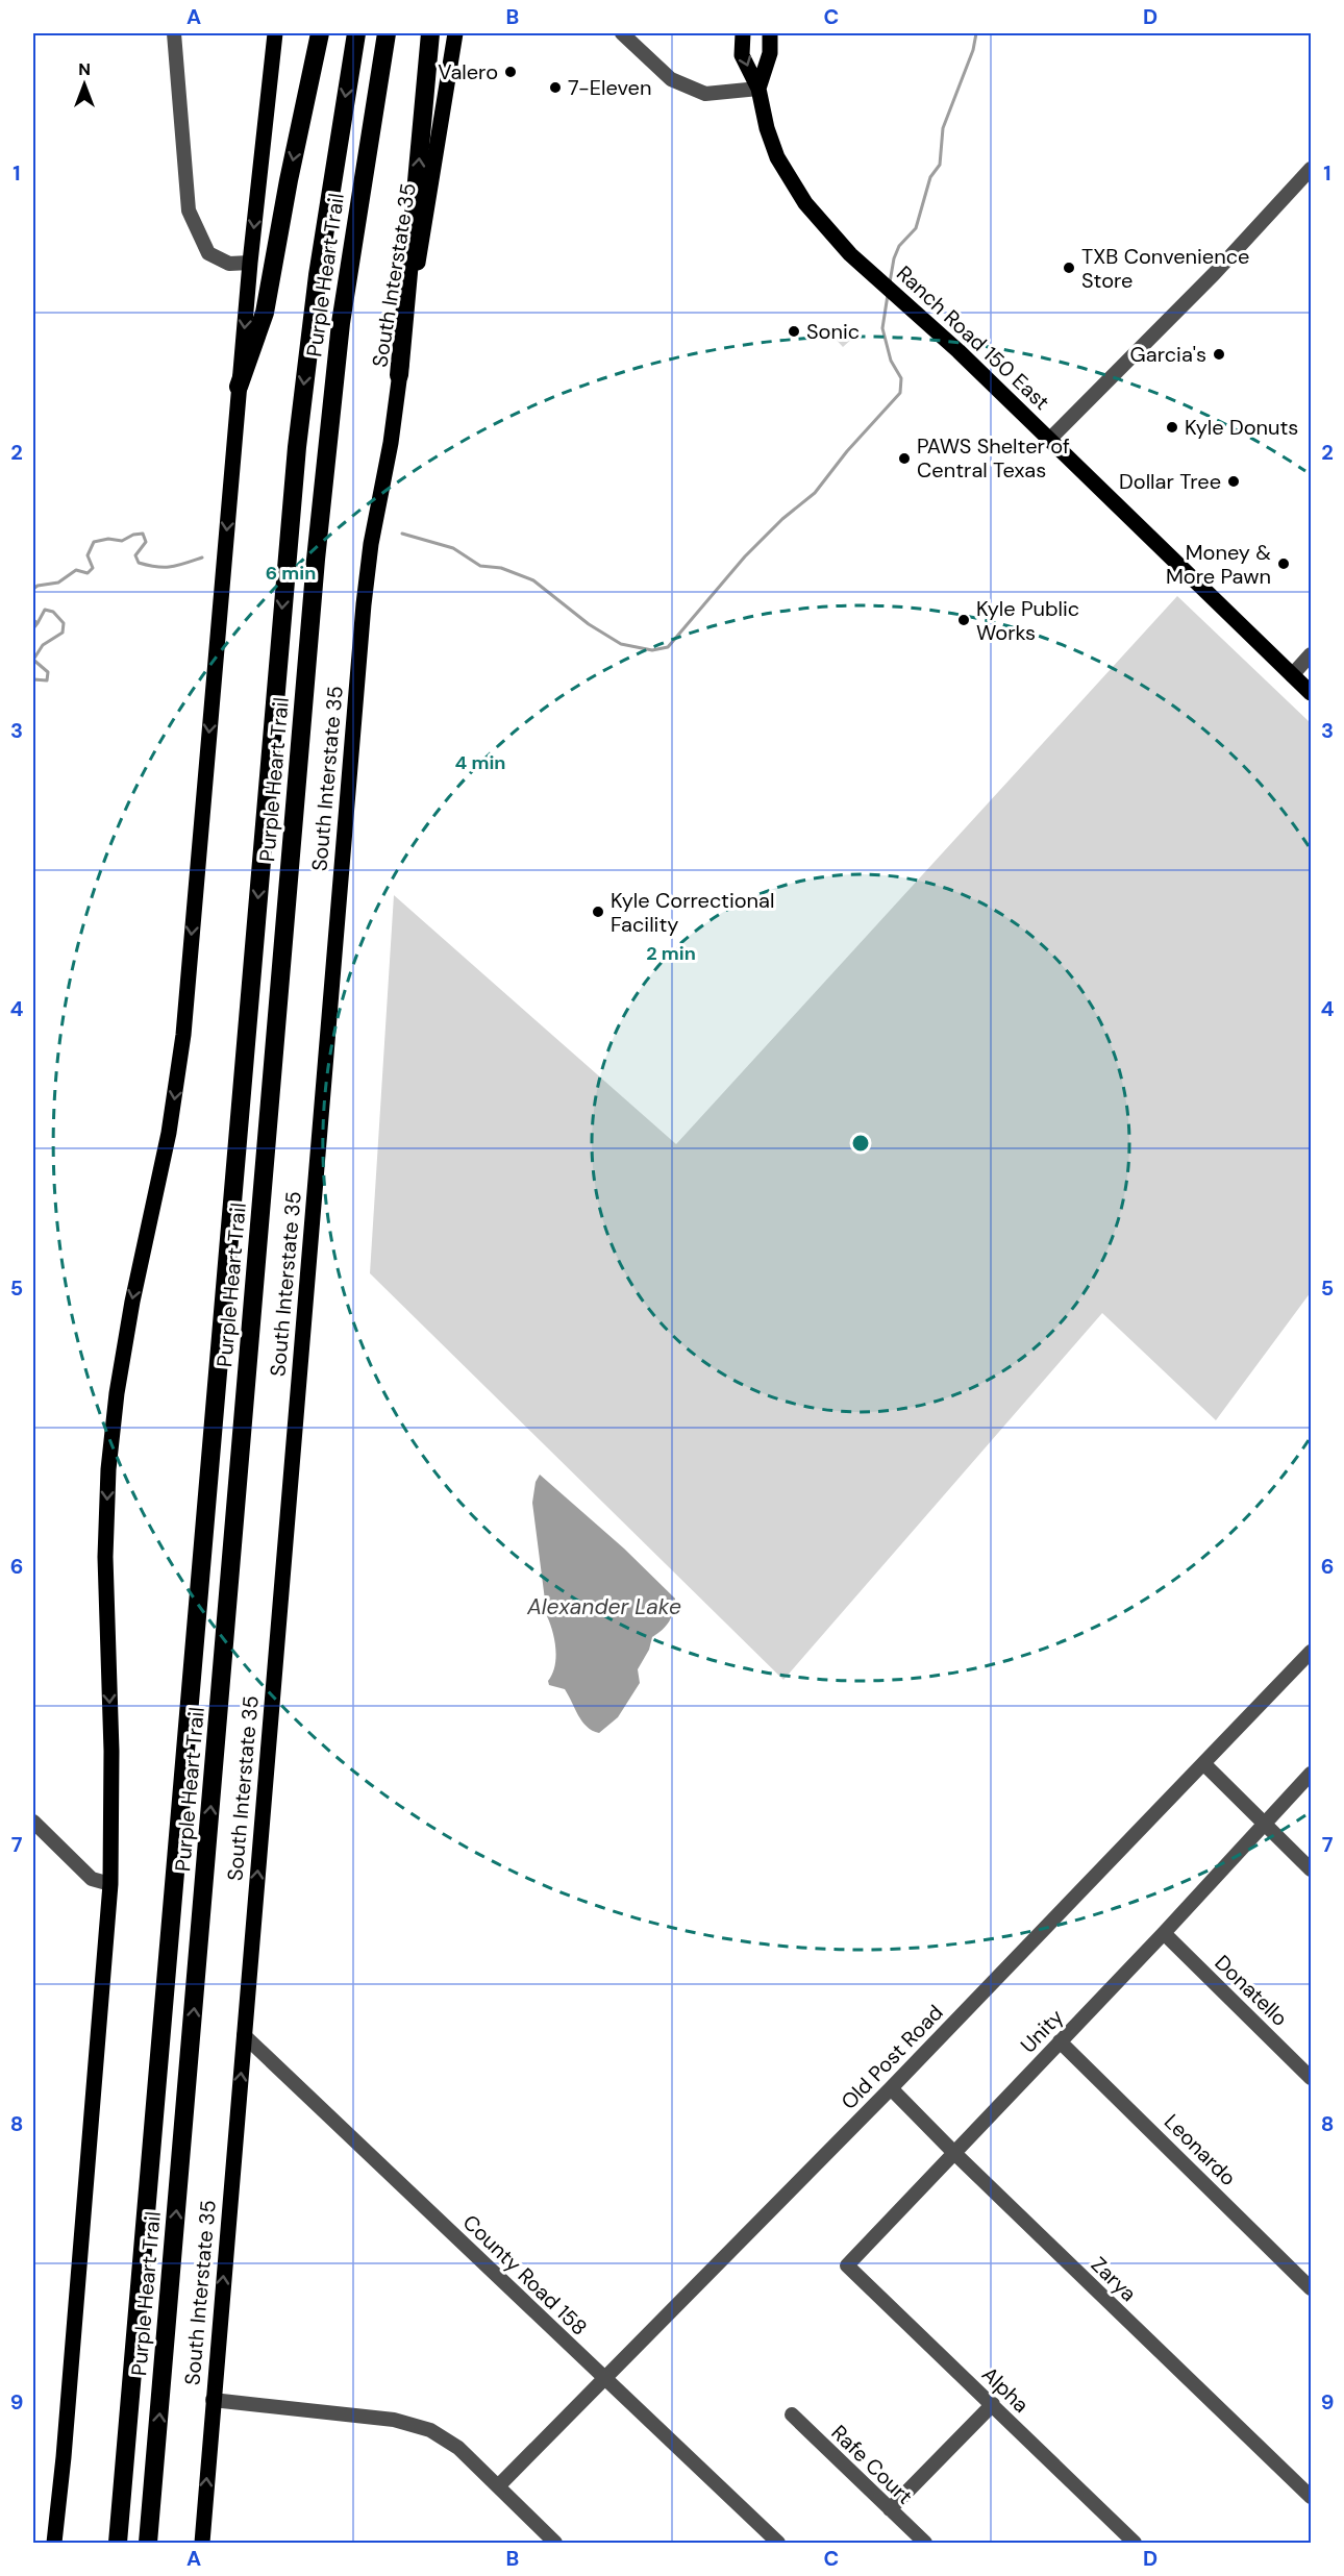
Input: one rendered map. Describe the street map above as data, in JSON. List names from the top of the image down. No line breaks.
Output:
{"streets":{"highway":["Purple Heart Trail"],"main road":["South Interstate 35","Ranch Road 150 East"],"street":["Donatello","Unity","Old Post Road","Leonardo","County Road 158","Zarya","Alpha","Rafe Court"]},"crossings":[["South Interstate 35","County Road 158"],["Donatello","Unity"],["Unity","Leonardo"],["Unity","Zarya"],["Unity","Alpha"],["Old Post Road","County Road 158"],["Old Post Road","Zarya"]],"one_way":["South Interstate 35"],"water":["Alexander Lake"],"places":["Valero","7-Eleven","TXB Convenience Store","Sonic","Garcia's","Kyle Donuts","PAWS Shelter of Central Texas","Dollar Tree","Money & More Pawn","Kyle Public Works","Kyle Correctional Facility"],"north":"top","grid":{"columns":["A","B","C","D"],"rows":["1","2","3","4","5","6","7","8","9"]},"rings":["6 min","4 min","2 min"]}
